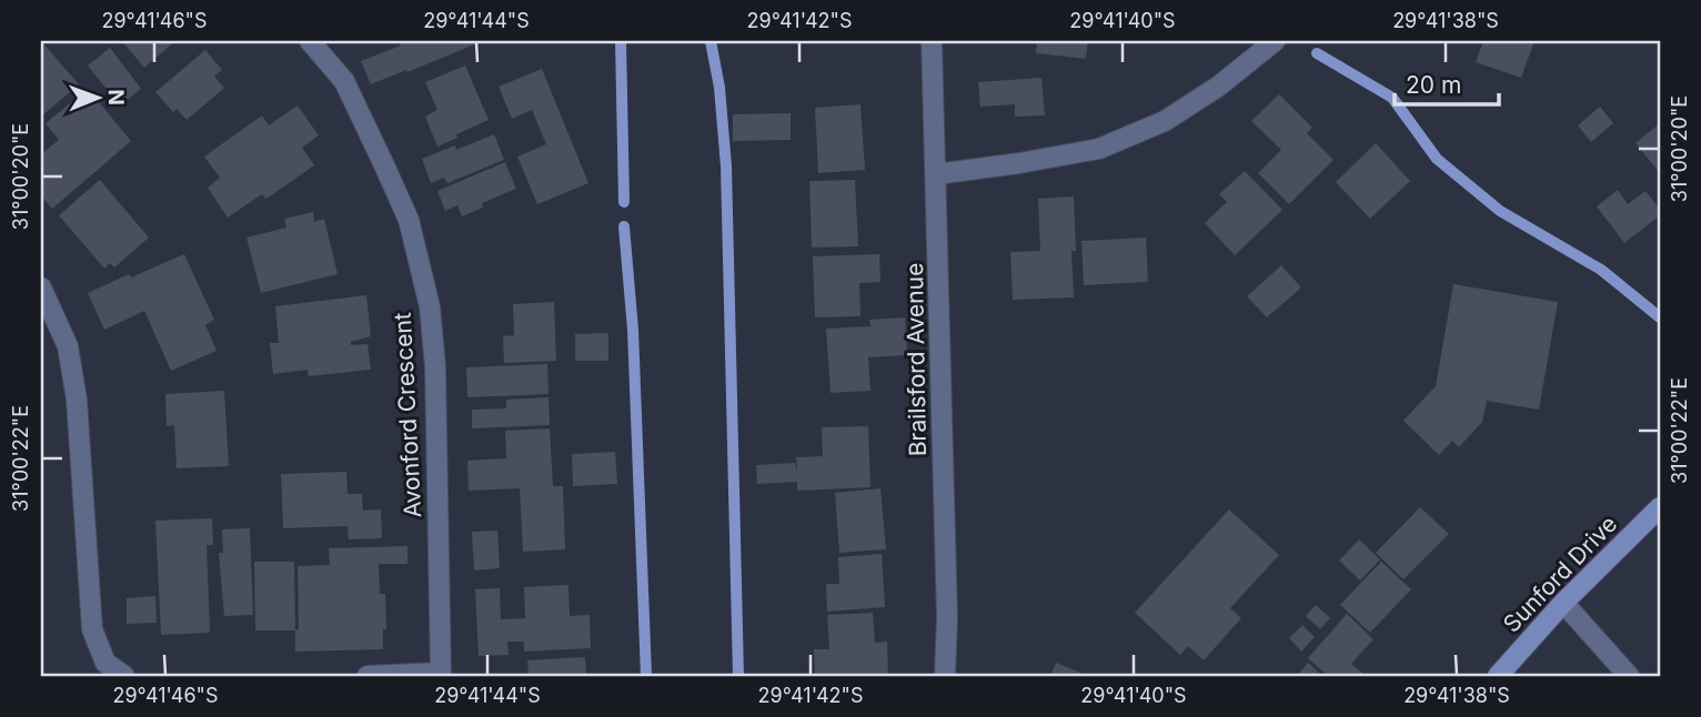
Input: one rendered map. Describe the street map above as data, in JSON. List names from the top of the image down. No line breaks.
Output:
{"streets":{"street":["Brailsford Avenue","Avonford Crescent","Sunford Drive"]},"scale_bar":"20 m","north":"right","coordinates":["29°41'46\"S","29°41'44\"S","29°41'42\"S","29°41'40\"S","29°41'38\"S","31°00'20\"E","31°00'22\"E"]}
